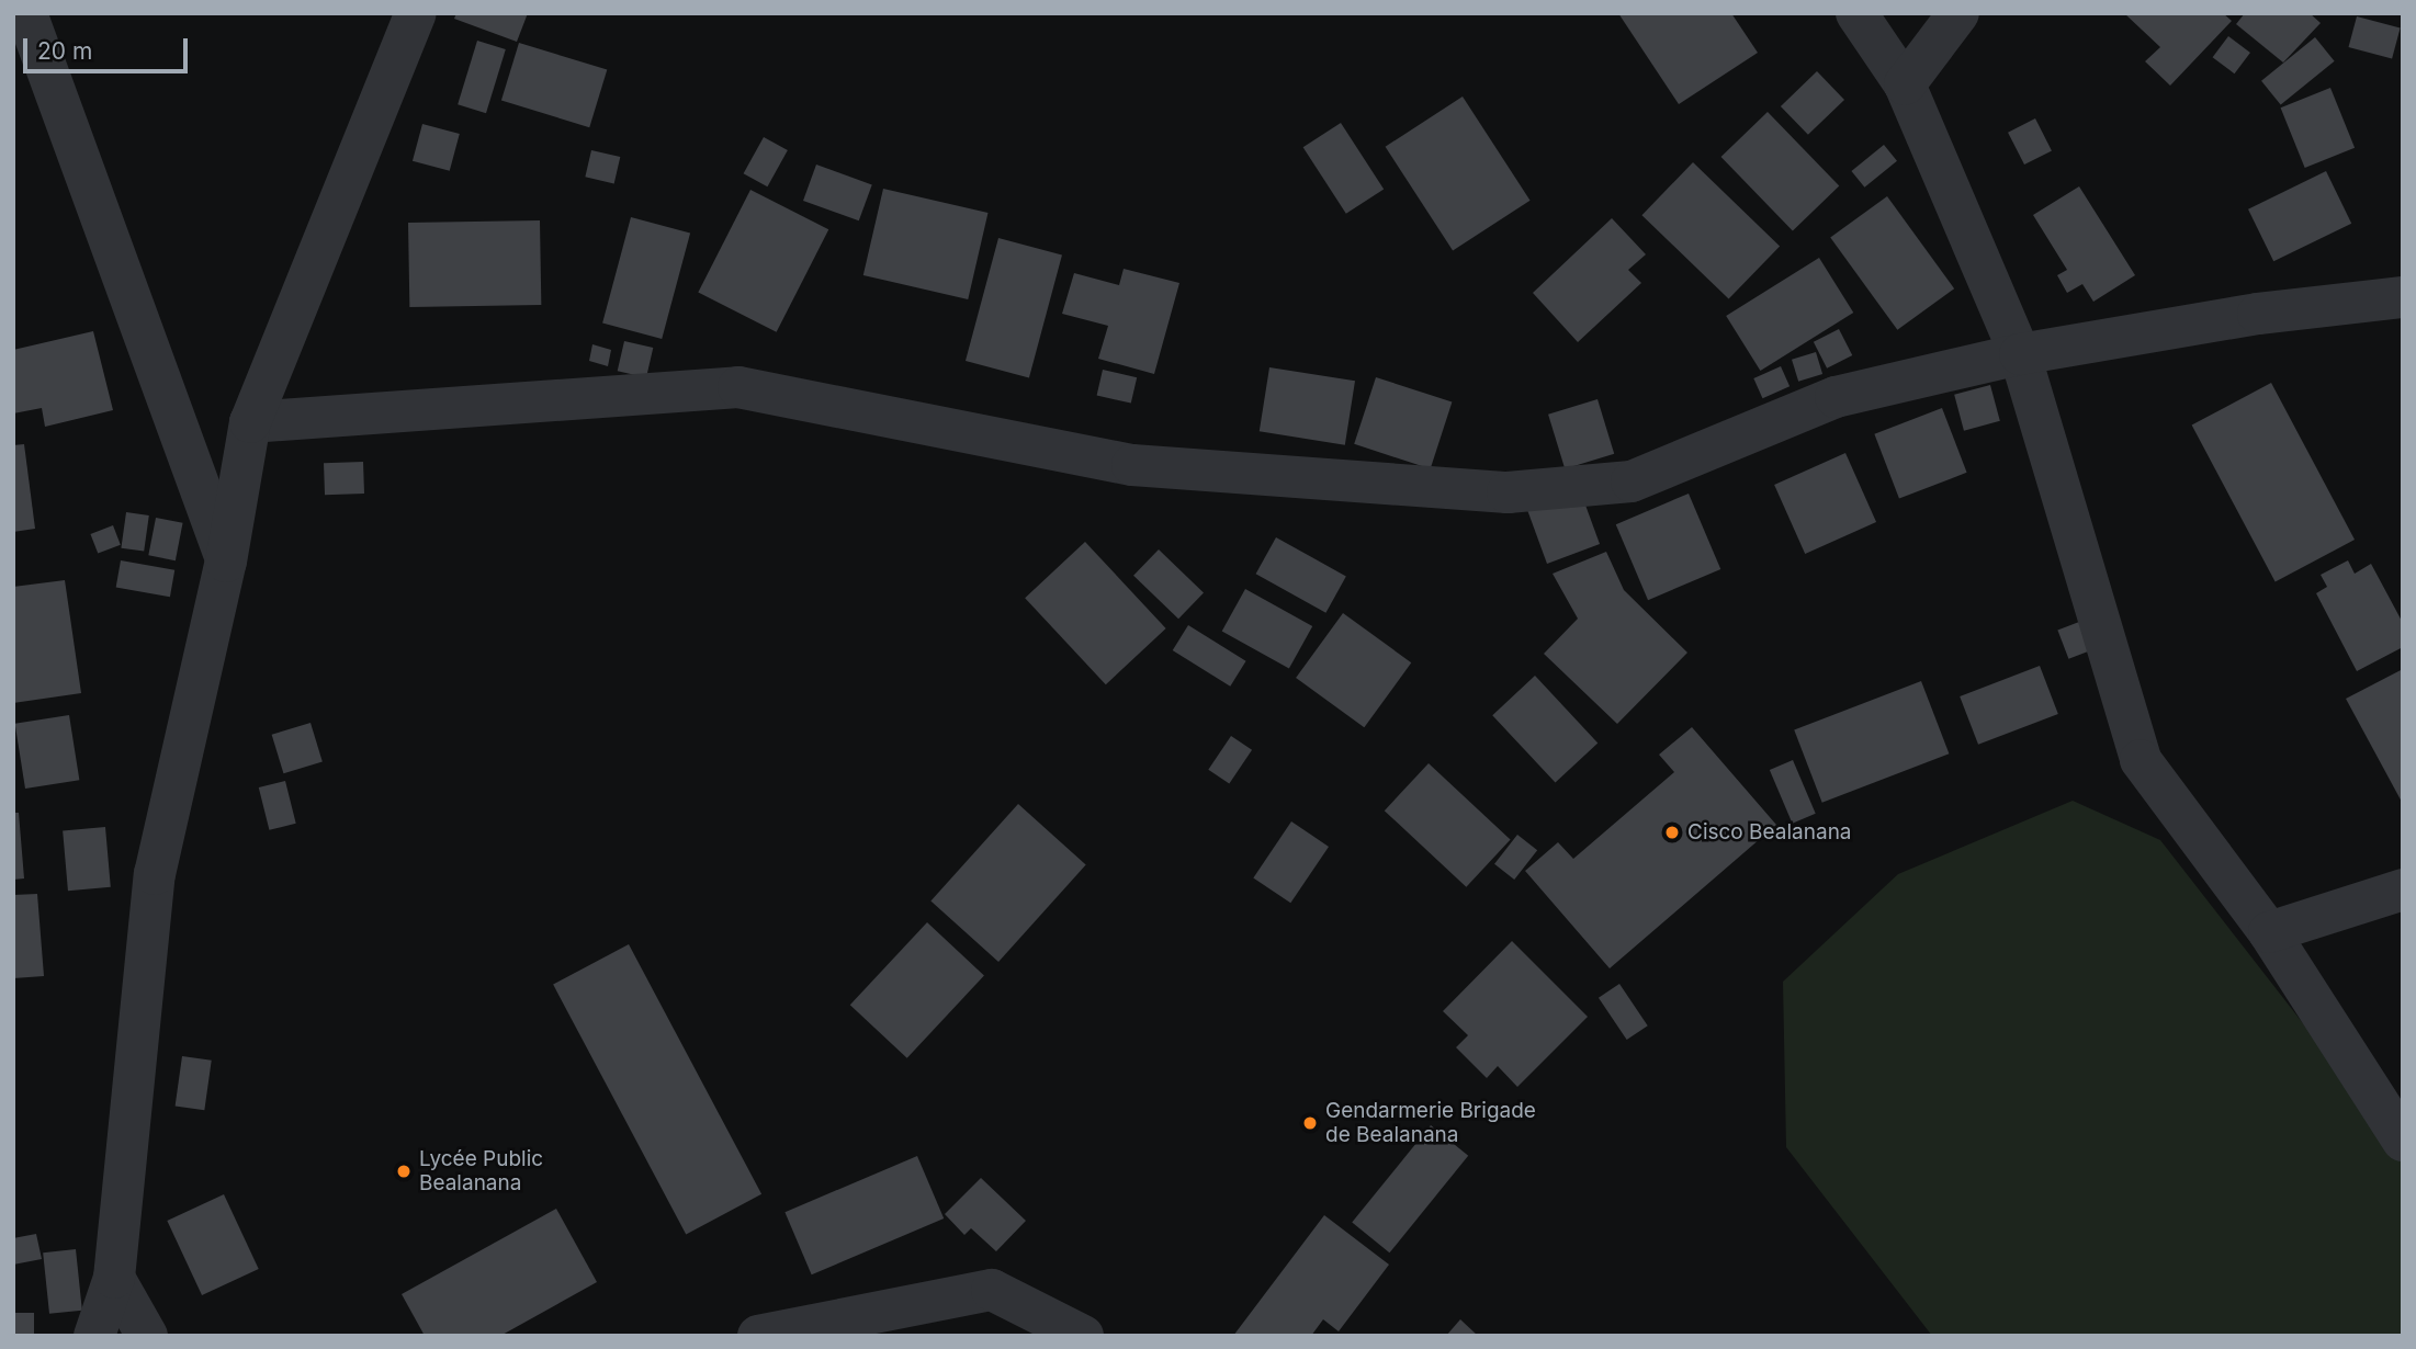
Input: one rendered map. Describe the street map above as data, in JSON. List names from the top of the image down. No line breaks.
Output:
{"places":["Cisco Bealanana","Gendarmerie Brigade de Bealanana","Lycée Public Bealanana"],"scale_bar":"20 m"}
